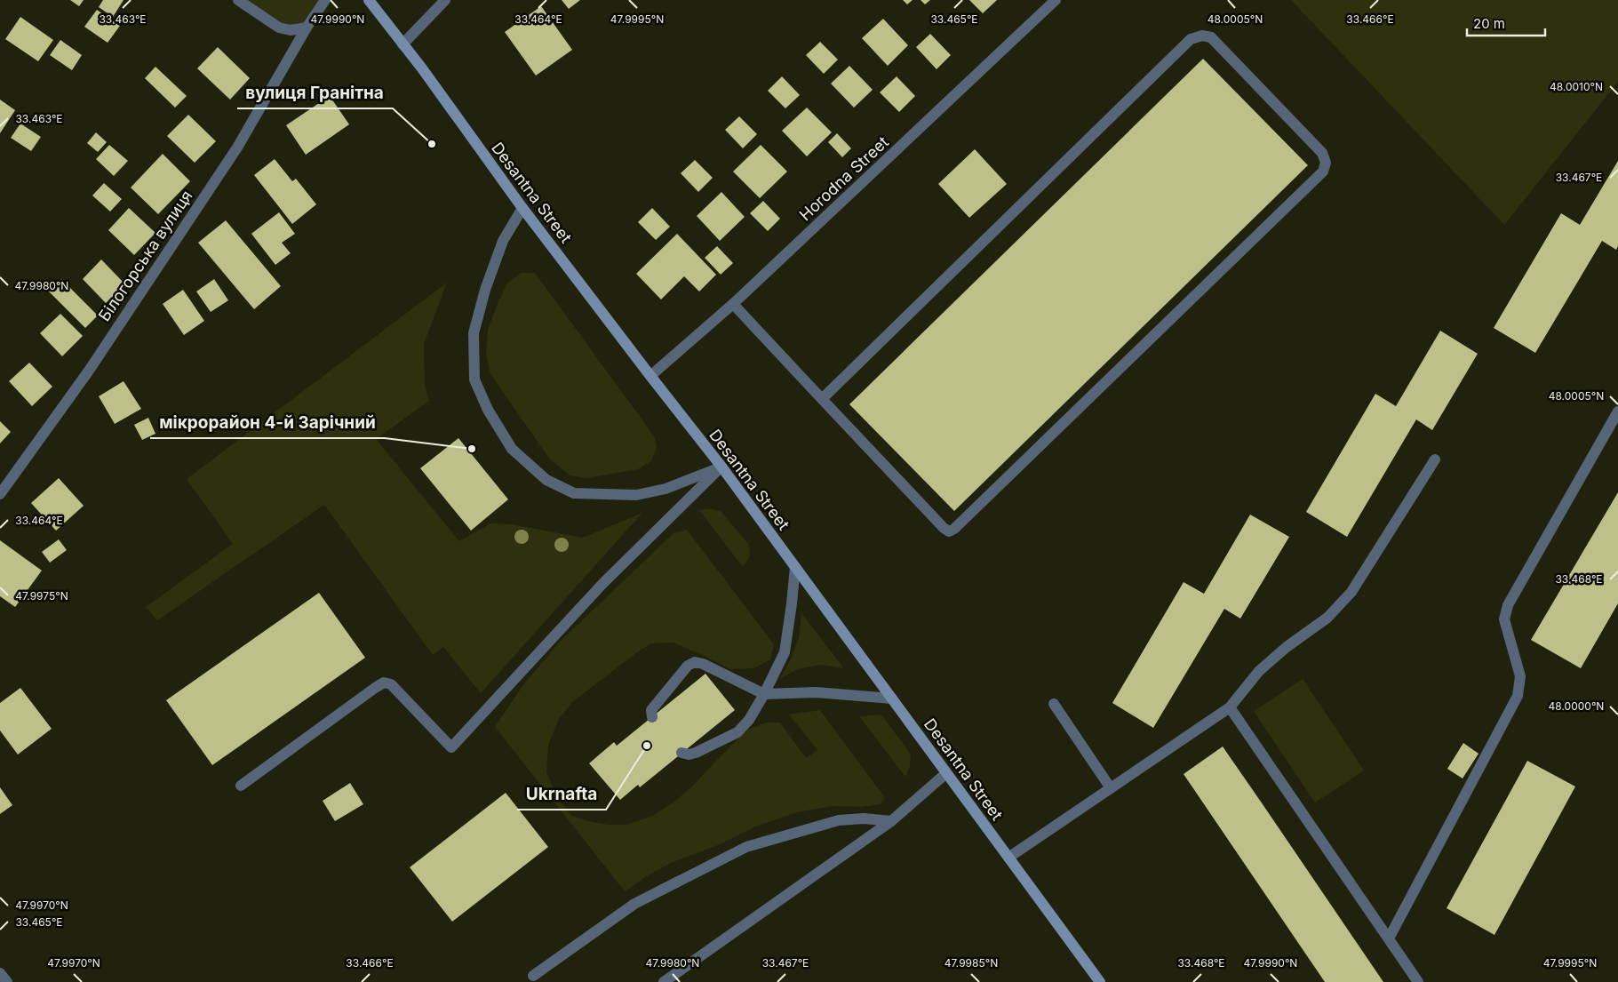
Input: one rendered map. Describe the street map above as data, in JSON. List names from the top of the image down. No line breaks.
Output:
{"streets":{"main road":["Desantna Street"],"street":["Horodna Street","Білогорська вулиця"]},"crossings":[["Horodna Street","Desantna Street"]],"places":["вулиця Гранітна","мікрорайон 4-й Зарічний","Ukrnafta"],"scale_bar":"20 m","coordinates":["33.463°E","33.464°E","33.465°E","33.466°E","47.9990°N","47.9995°N","48.0005°N","48.0010°N","33.467°E","47.9980°N","33.468°E","47.9975°N","48.0000°N","47.9970°N","47.9985°N"]}
